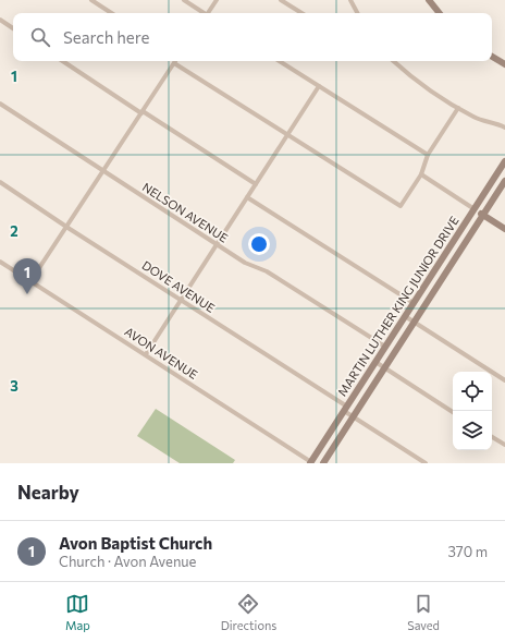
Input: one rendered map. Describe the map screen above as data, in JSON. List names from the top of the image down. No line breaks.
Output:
{"streets":{"main road":["MARTIN LUTHER KING JUNIOR DRIVE"],"street":["NELSON AVENUE","DOVE AVENUE","AVON AVENUE"]},"crossings":[["NELSON AVENUE","MARTIN LUTHER KING JUNIOR DRIVE"],["DOVE AVENUE","MARTIN LUTHER KING JUNIOR DRIVE"],["MARTIN LUTHER KING JUNIOR DRIVE","AVON AVENUE"]],"page":{"search":"Search here","pins":"1","heading":"Nearby","list":[{"mark":"1","name":"Avon Baptist Church","note":"Church · Avon Avenue","value":"370 m"}],"nav":["Map","Directions","Saved"]},"grid":{"rows":["1","2","3"]}}
